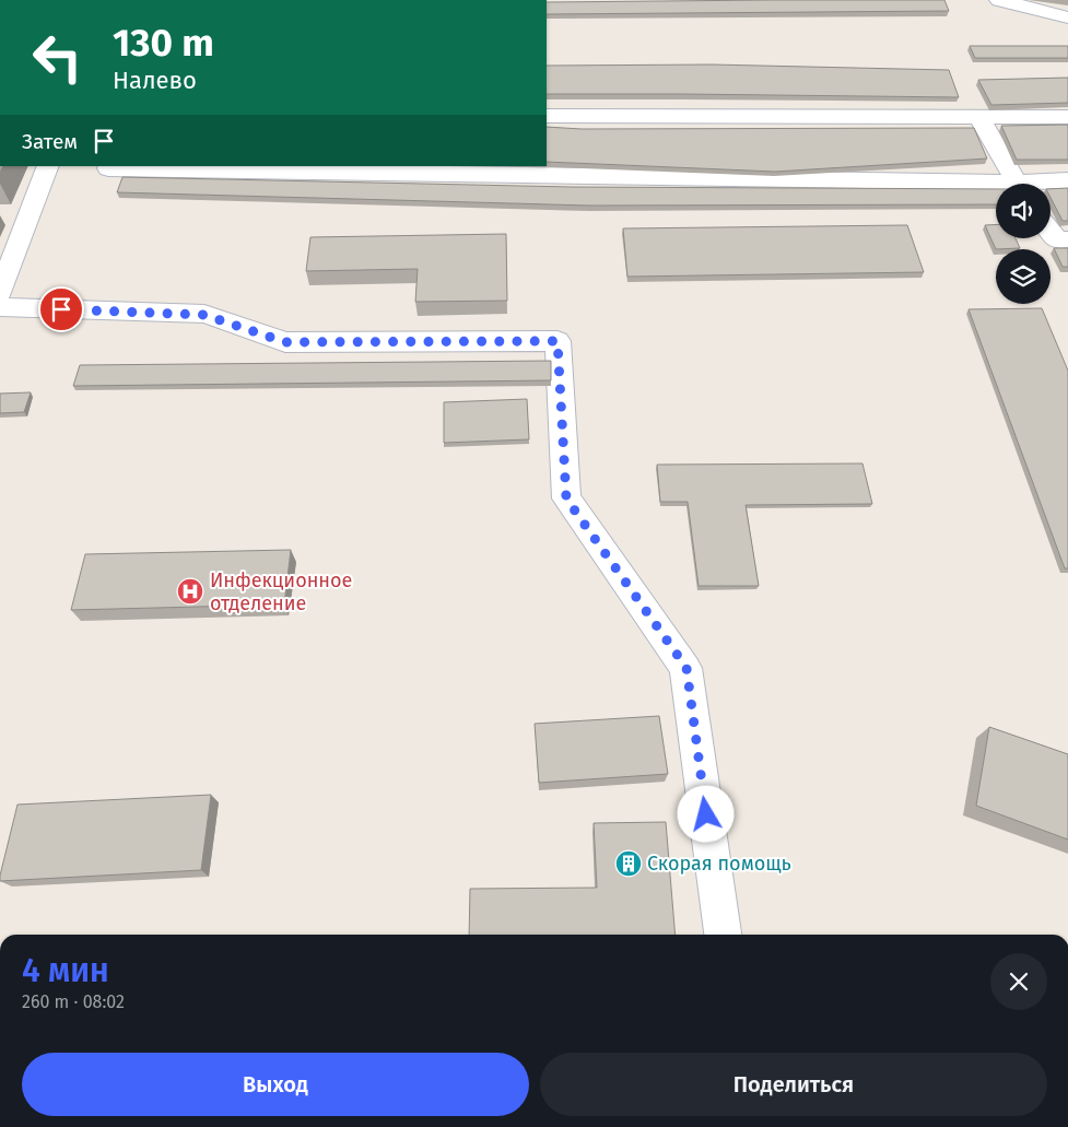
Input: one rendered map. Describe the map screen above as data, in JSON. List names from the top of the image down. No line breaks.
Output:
{"places":{"hospital":["Инфекционное отделение"],"building":["Скорая помощь"]},"page":{"turn":["130 m","Налево"],"then":"Затем","heading":["4 мин","260 m · 08:02"],"buttons":["Выход","Поделиться"]}}
